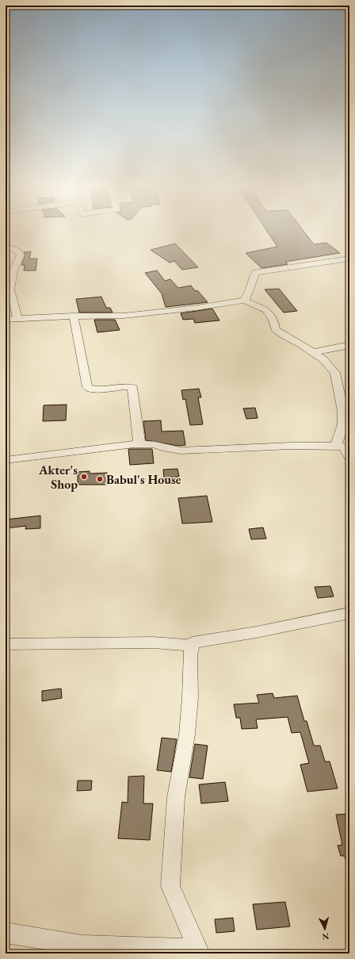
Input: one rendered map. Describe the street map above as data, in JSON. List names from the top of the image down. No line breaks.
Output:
{"places":["Akter's Shop","Babul's House"],"north":"bottom"}
